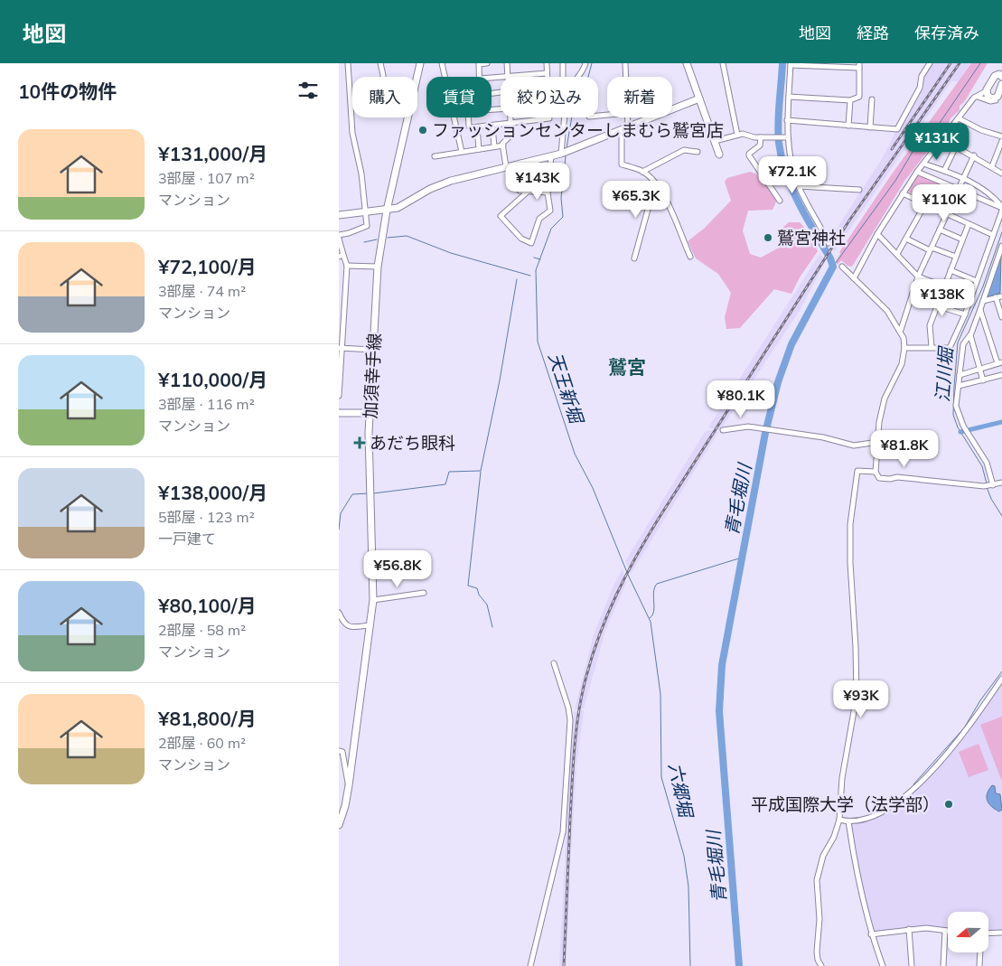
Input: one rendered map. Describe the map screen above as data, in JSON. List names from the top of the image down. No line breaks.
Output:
{"streets":{"main road":["加須幸手線"]},"districts":["鷲宮"],"water":["江川堀","天王新堀","青毛堀川","六郷堀"],"places":{"other":["ファッションセンターしまむら鷲宮店","鷲宮神社","平成国際大学（法学部）"],"health":["あだち眼科"]},"north":"left","page":{"header":"地図","nav":["地図","経路","保存済み"],"heading":"10件の物件","chip":["購入","賃貸","絞り込み","新着"],"list":[{"name":"¥131,000/月","note":"3部屋 · 107 m² · マンション"},{"name":"¥72,100/月","note":"3部屋 · 74 m² · マンション"},{"name":"¥110,000/月","note":"3部屋 · 116 m² · マンション"},{"name":"¥138,000/月","note":"5部屋 · 123 m² · 一戸建て"},{"name":"¥80,100/月","note":"2部屋 · 58 m² · マンション"},{"name":"¥81,800/月","note":"2部屋 · 60 m² · マンション"}],"price":["¥131K","¥72.1K","¥143K","¥65.3K","¥110K","¥138K","¥80.1K","¥81.8K","¥56.8K","¥93K"]}}
